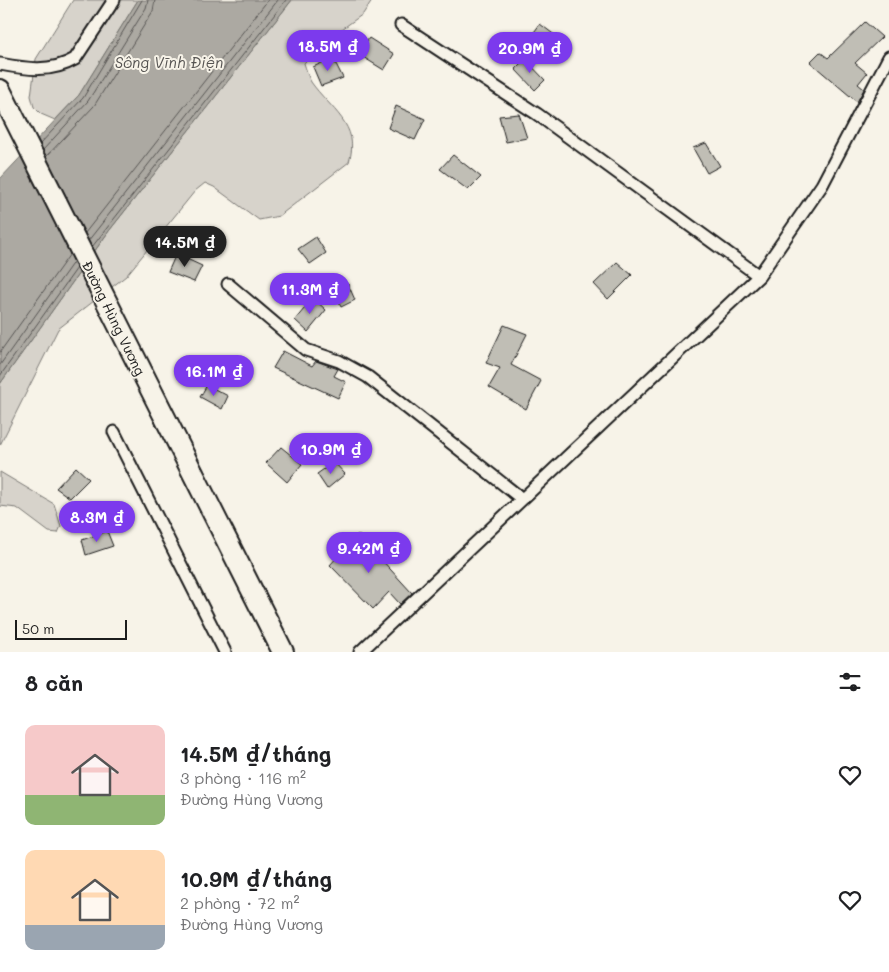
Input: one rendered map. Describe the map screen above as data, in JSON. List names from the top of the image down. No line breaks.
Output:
{"streets":{"highway":["Đường Hùng Vương"]},"water":["Sông Vĩnh Điện"],"scale_bar":"50 m","page":{"price":["18.5M ₫","20.9M ₫","14.5M ₫","11.3M ₫","16.1M ₫","10.9M ₫","8.3M ₫","9.42M ₫"],"scale":"50 m","heading":"8 căn","list":[{"name":"14.5M ₫/tháng","note":"3 phòng · 116 m² · Đường Hùng Vương"},{"name":"10.9M ₫/tháng","note":"2 phòng · 72 m² · Đường Hùng Vương"}]}}
